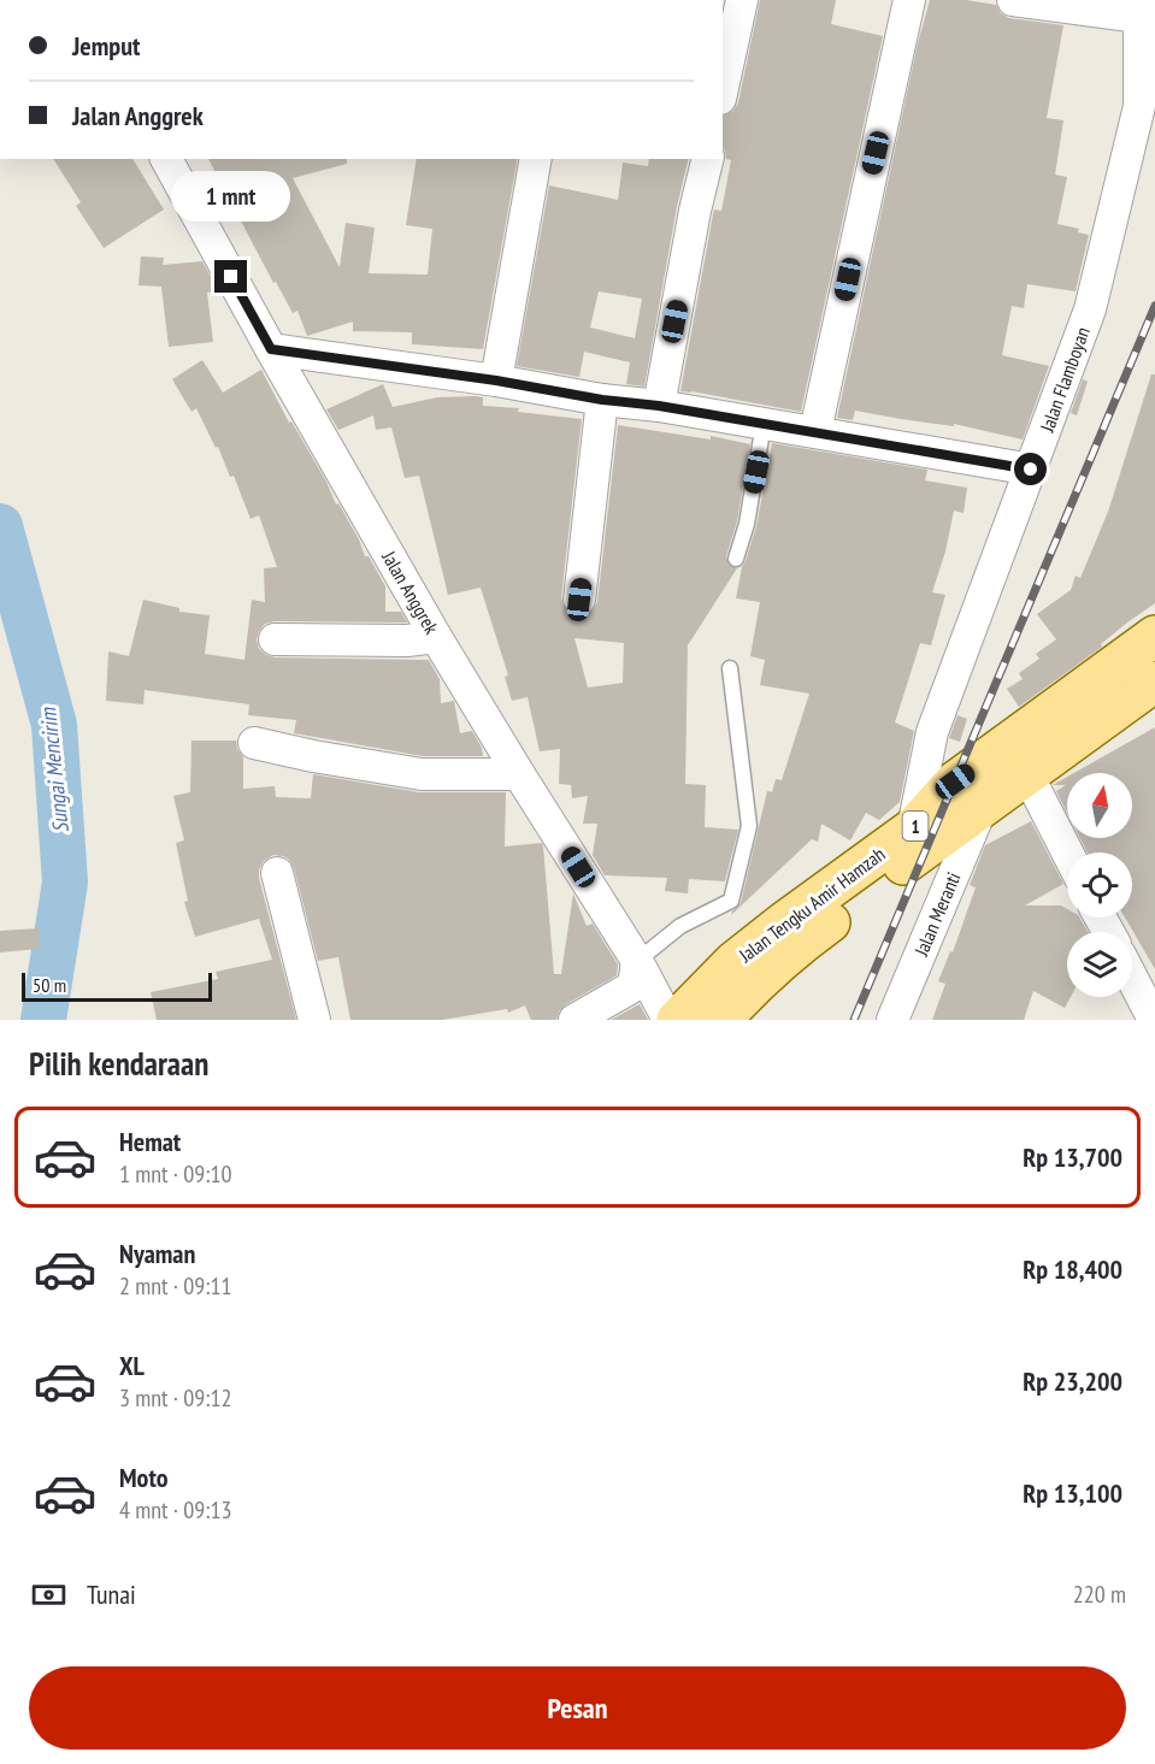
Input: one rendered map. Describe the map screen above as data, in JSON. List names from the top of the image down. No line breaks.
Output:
{"streets":{"main road":["1","Jalan Tengku Amir Hamzah"],"street":["Jalan Flamboyan","Jalan Anggrek","Jalan Meranti"]},"crossings":[["Jalan Flamboyan","Jalan Tengku Amir Hamzah"],["Jalan Tengku Amir Hamzah","Jalan Meranti"]],"water":["Sungai Mencirim"],"scale_bar":"50 m","north":"top","page":{"banner":["Jemput","Jalan Anggrek"],"bubble":"1 mnt","scale":"50 m","heading":"Pilih kendaraan","list":[{"name":"Hemat","note":"1 mnt · 09:10","value":"Rp 13,700"},{"name":"Nyaman","note":"2 mnt · 09:11","value":"Rp 18,400"},{"name":"XL","note":"3 mnt · 09:12","value":"Rp 23,200"},{"name":"Moto","note":"4 mnt · 09:13","value":"Rp 13,100"}],"pay":["Tunai","220 m"],"buttons":"Pesan"}}
